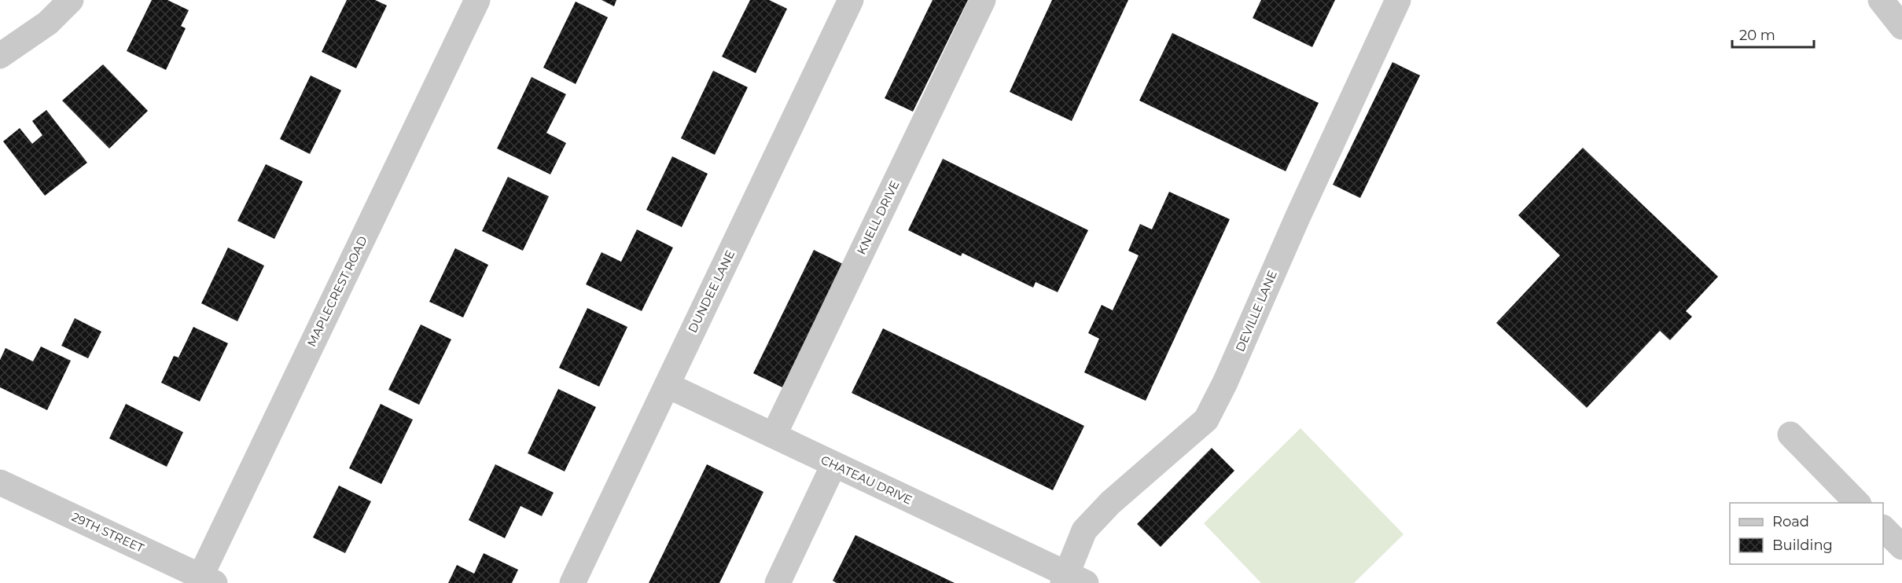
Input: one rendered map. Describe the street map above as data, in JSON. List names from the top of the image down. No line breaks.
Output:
{"streets":{"street":["KNELL DRIVE","MAPLECREST ROAD","DUNDEE LANE","DEVILLE LANE","CHATEAU DRIVE","29TH STREET"]},"crossings":[["KNELL DRIVE","CHATEAU DRIVE"],["MAPLECREST ROAD","29TH STREET"],["DUNDEE LANE","CHATEAU DRIVE"],["DEVILLE LANE","CHATEAU DRIVE"]],"legend":["Road","Building"],"scale_bar":"20 m"}
